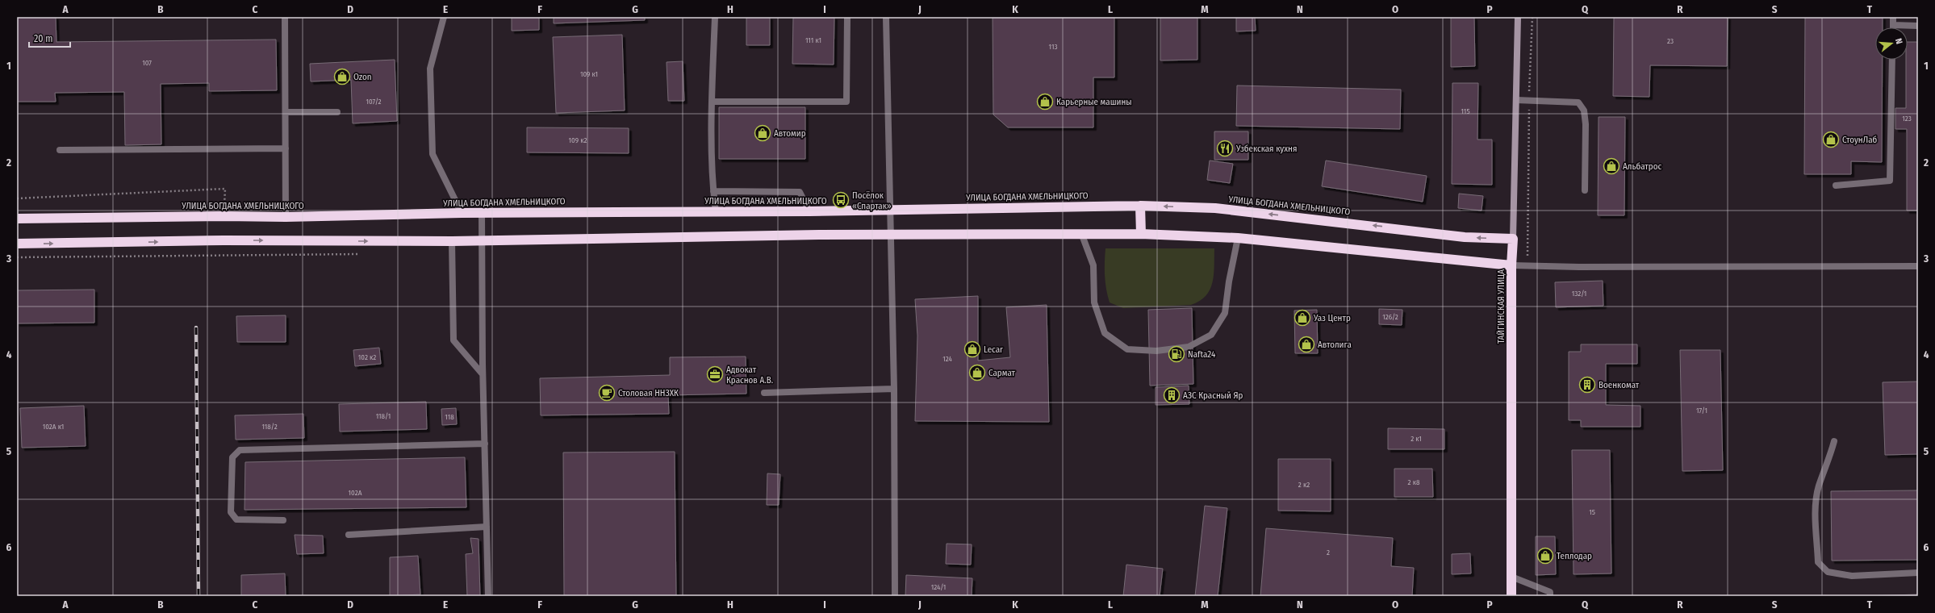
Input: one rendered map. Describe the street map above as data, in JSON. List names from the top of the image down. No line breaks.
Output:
{"streets":{"highway":["УЛИЦА БОГДАНА ХМЕЛЬНИЦКОГО","ТАЙГИНСКАЯ УЛИЦА"]},"crossings":[["УЛИЦА БОГДАНА ХМЕЛЬНИЦКОГО","ТАЙГИНСКАЯ УЛИЦА"]],"places":{"shop":["Ozon","Карьерные машины","Автомир","СтоунЛаб","Альбатрос","Уаз Центр","Автолига","Lecar","Сармат","Теплодар"],"restaurant":["Узбекская кухня"],"bus stop":["Посёлок «Спартак»"],"fuel station":["Nafta24"],"office":["Адвокат Краснов А.В."],"building":["Военкомат","АЗС Красный Яр"],"cafe":["Столовая ННЗХК"]},"house_numbers":["111 к1","23","113","107","109 к1","107/2","115","123","109 к2","132/1","126/2","102 к2","124","17/1","118/1","118","102А к1","118/2","2 к1","2 к8","2 к2","102А","15","2","124/1"],"scale_bar":"20 m","north":"right","grid":{"columns":["A","B","C","D","E","F","G","H","I","J","K","L","M","N","O","P","Q","R","S","T"],"rows":["1","2","3","4","5","6"]}}
